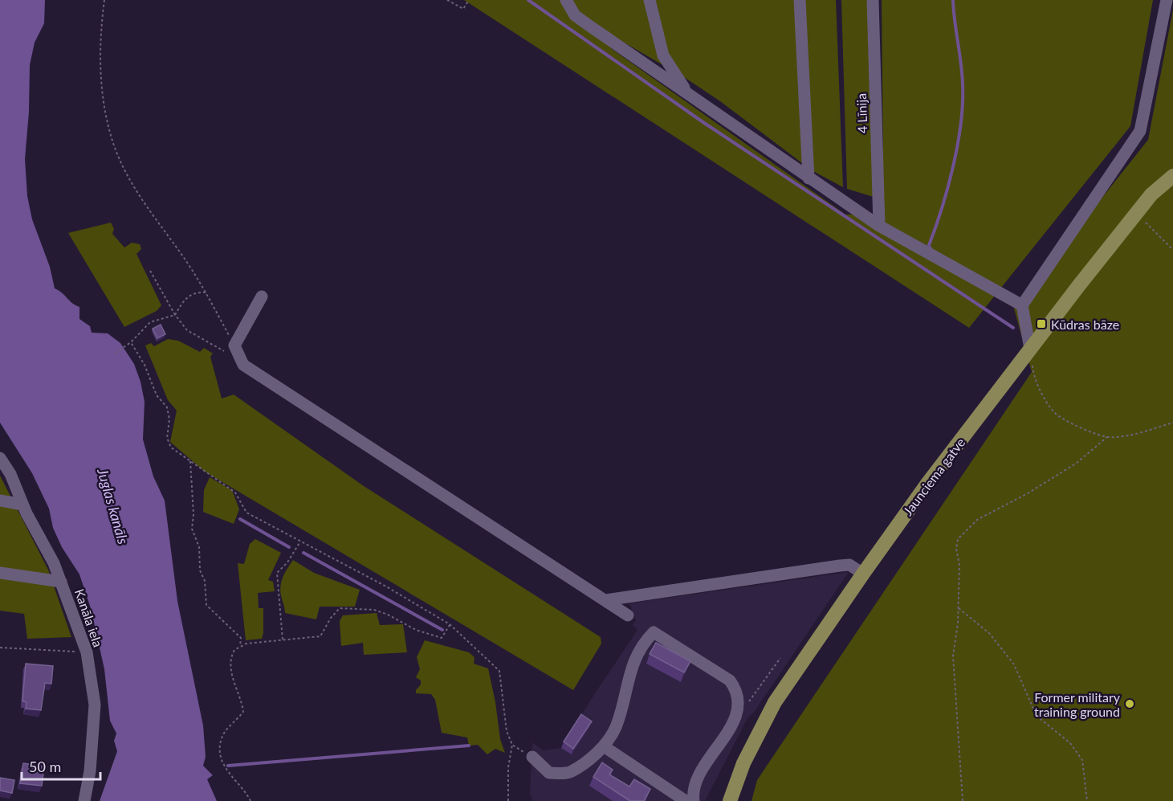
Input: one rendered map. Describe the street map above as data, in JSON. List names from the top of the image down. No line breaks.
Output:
{"streets":{"main road":["Jaunciema gatve"],"street":["4 Līnija","Kanāla iela"]},"water":["Juglas kanāls"],"places":{"transit":["Kūdras bāze"],"other":["Former military training ground"]},"scale_bar":"50 m"}
